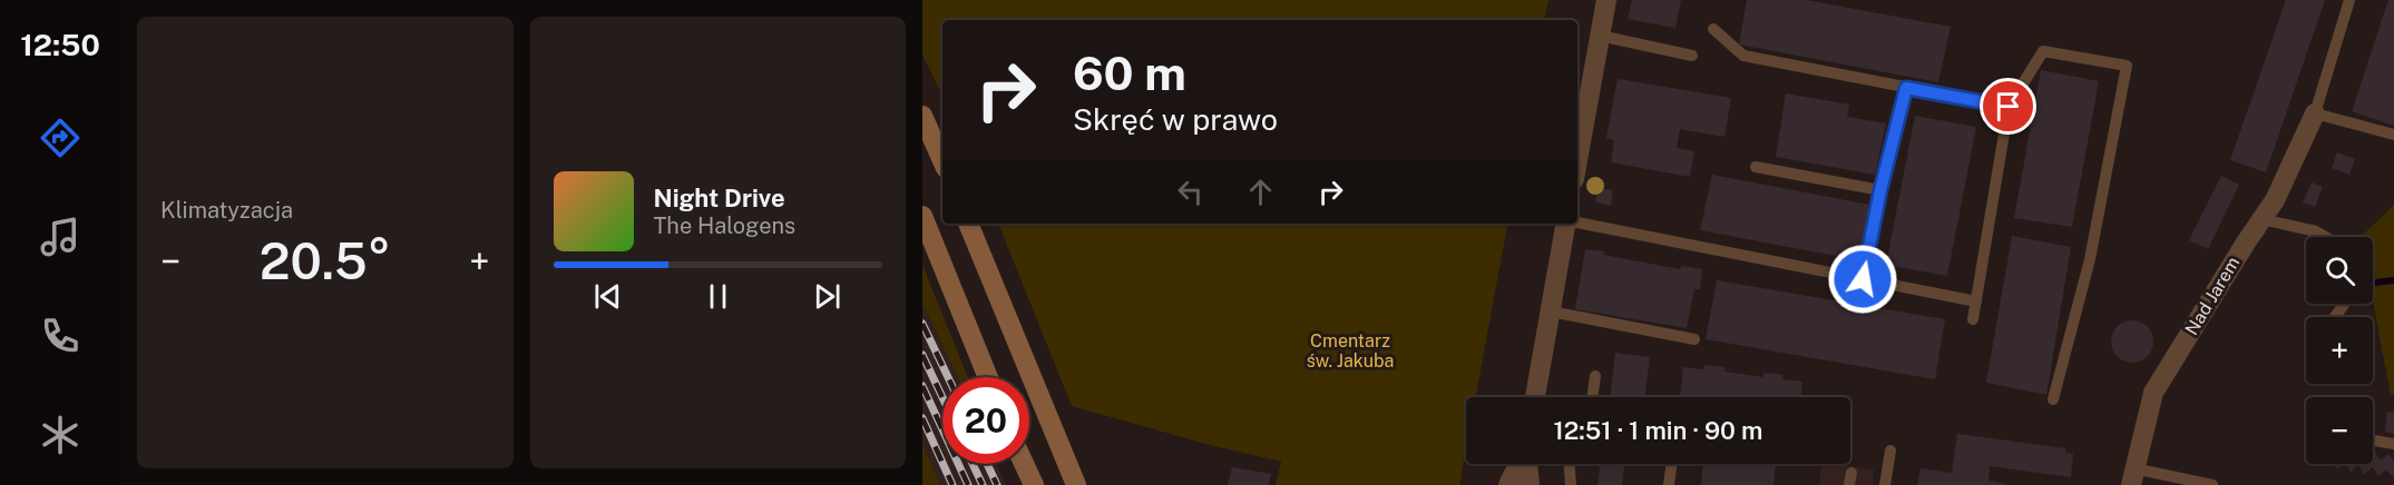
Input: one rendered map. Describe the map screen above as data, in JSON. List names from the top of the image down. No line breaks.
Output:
{"streets":{"street":["Nad Jarem"]},"parks":["Cmentarz św. Jakuba"],"page":{"tabs":"12:50","tile":"Klimatyzacja","turn":["60 m","Skręć w prawo"],"song":["Night Drive","The Halogens"],"heat":["−","20.5°","+"],"map_buttons":["+","−"],"limit":"20","trip":"12:51 · 1 min · 90 m"}}
